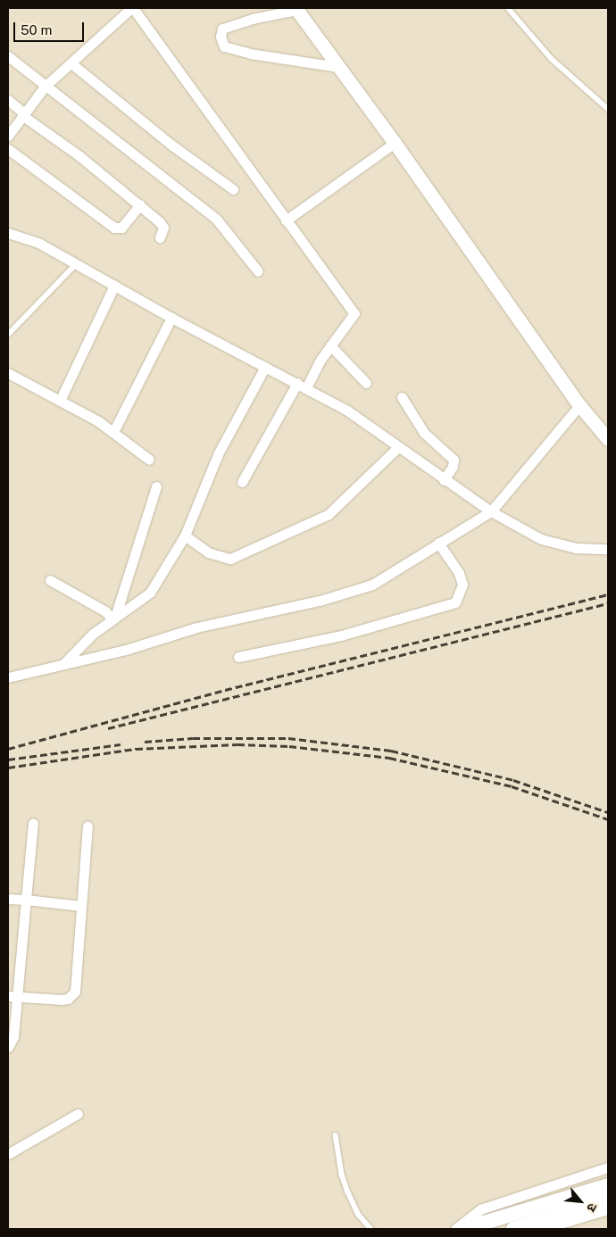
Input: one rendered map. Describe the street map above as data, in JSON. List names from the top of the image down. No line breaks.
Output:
{"scale_bar":"50 m","north":"bottom right"}
